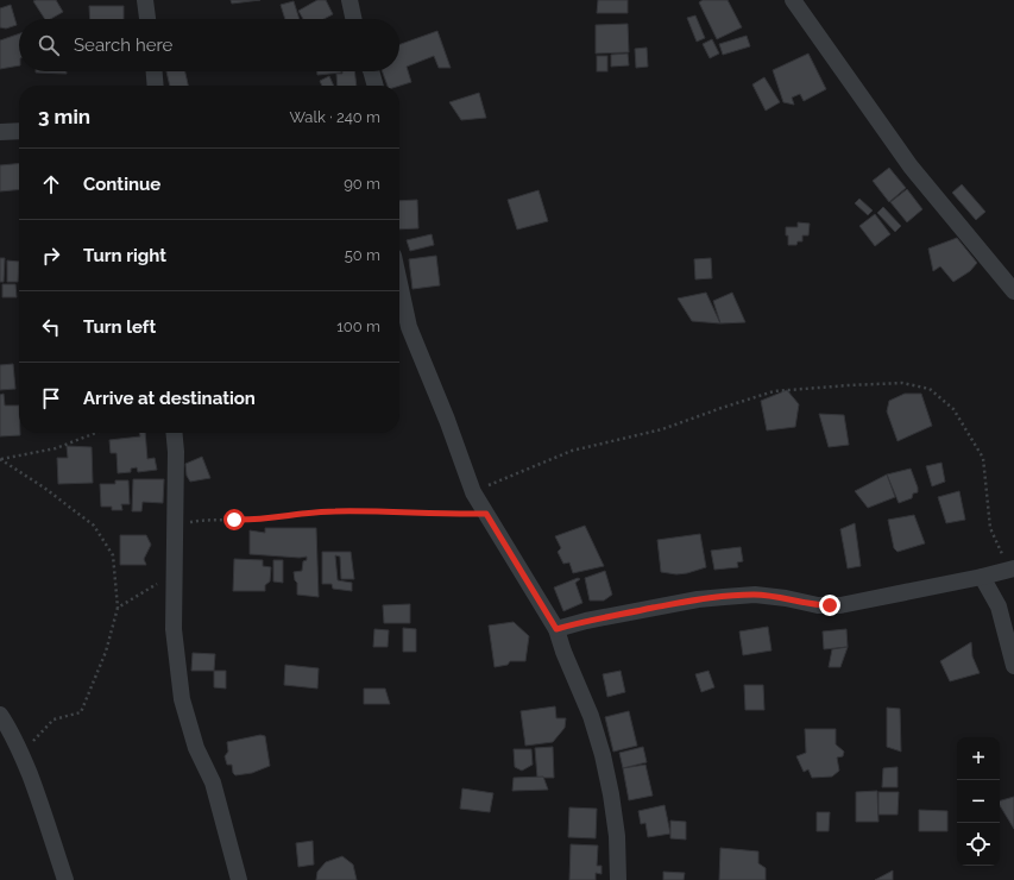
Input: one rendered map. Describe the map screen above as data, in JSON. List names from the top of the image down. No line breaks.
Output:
{"page":{"search":"Search here","heading":["3 min","Walk · 240 m"],"list":[["Continue","90 m"],["Turn right","50 m"],["Turn left","100 m"],"Arrive at destination"],"map_buttons":["+","−"]}}
